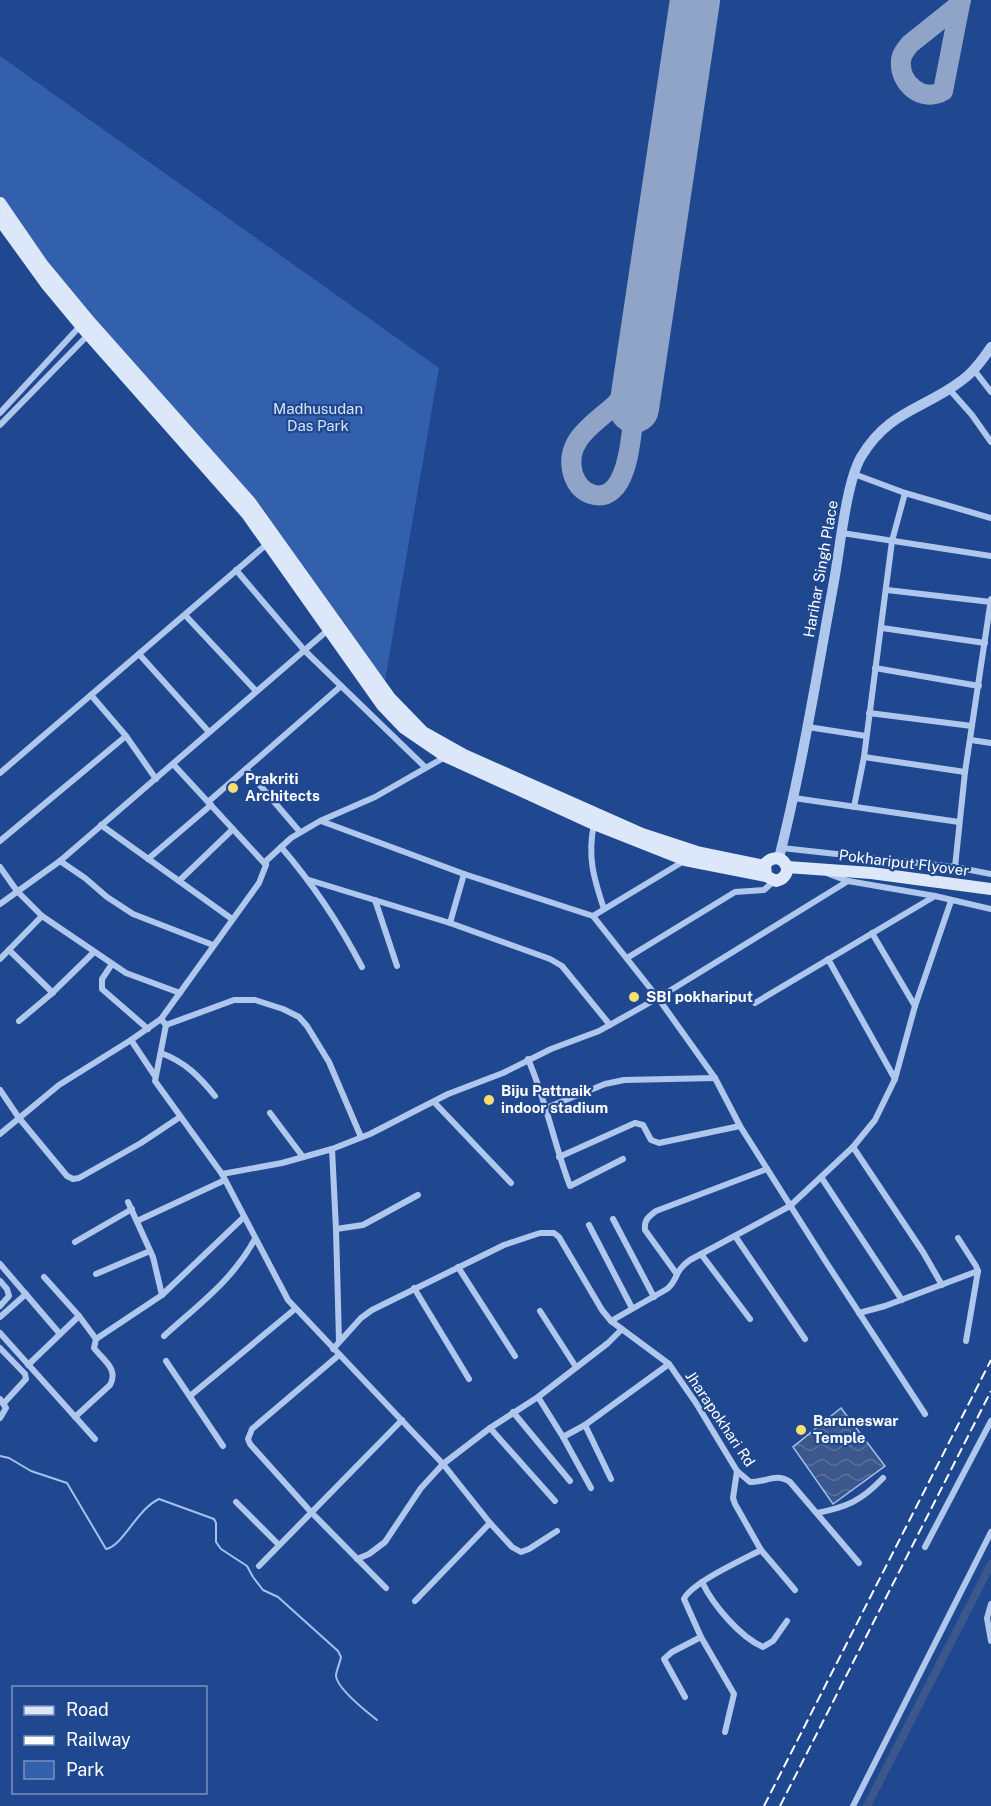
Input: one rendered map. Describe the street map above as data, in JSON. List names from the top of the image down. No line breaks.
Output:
{"streets":{"main road":["Pokhariput Flyover"],"street":["Harihar Singh Place","Jharapokhari Rd"]},"crossings":[["Harihar Singh Place","Pokhariput Flyover"]],"parks":["Madhusudan Das Park"],"places":["Prakriti Architects","SBI pokhariput","Biju Pattnaik indoor stadium","Baruneswar Temple"],"legend":["Road","Railway","Park"]}
